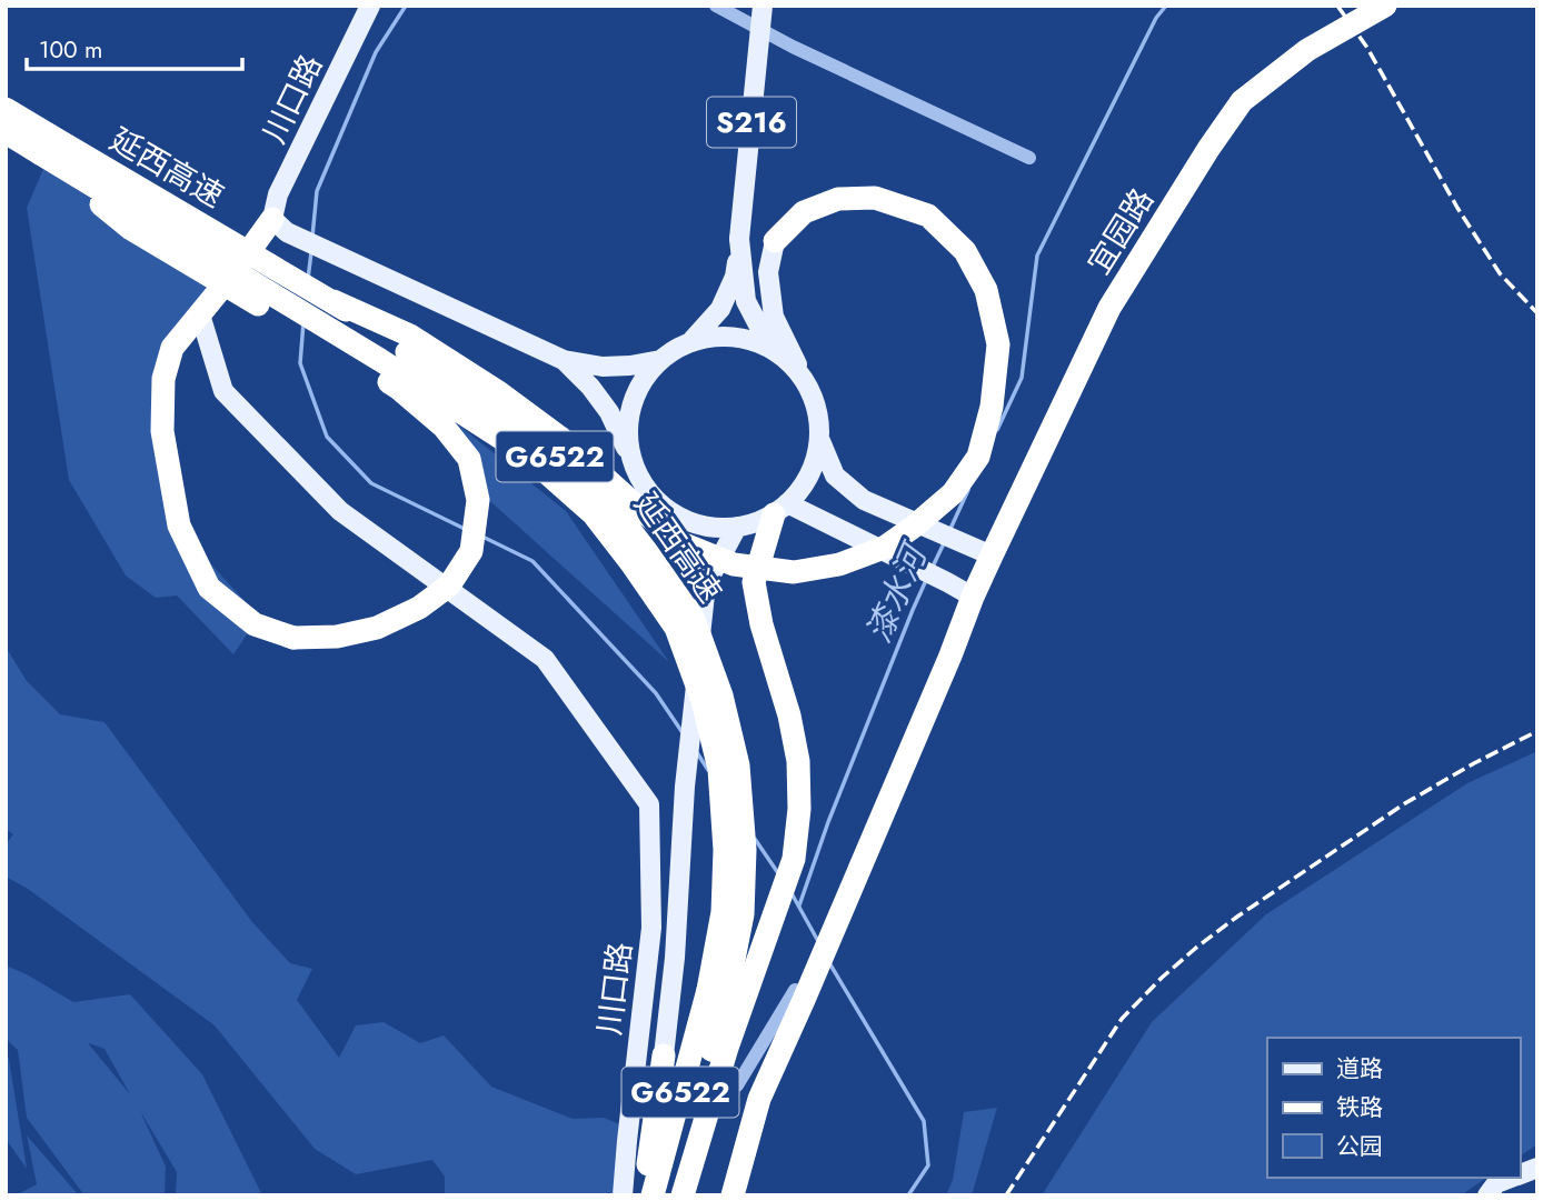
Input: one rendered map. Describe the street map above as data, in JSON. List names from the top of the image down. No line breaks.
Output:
{"streets":{"highway":["延西高速","宜园路","G6522"],"main road":["川口路","S216"]},"water":["漆水河"],"legend":["道路","铁路","公园"],"scale_bar":"100 m"}
